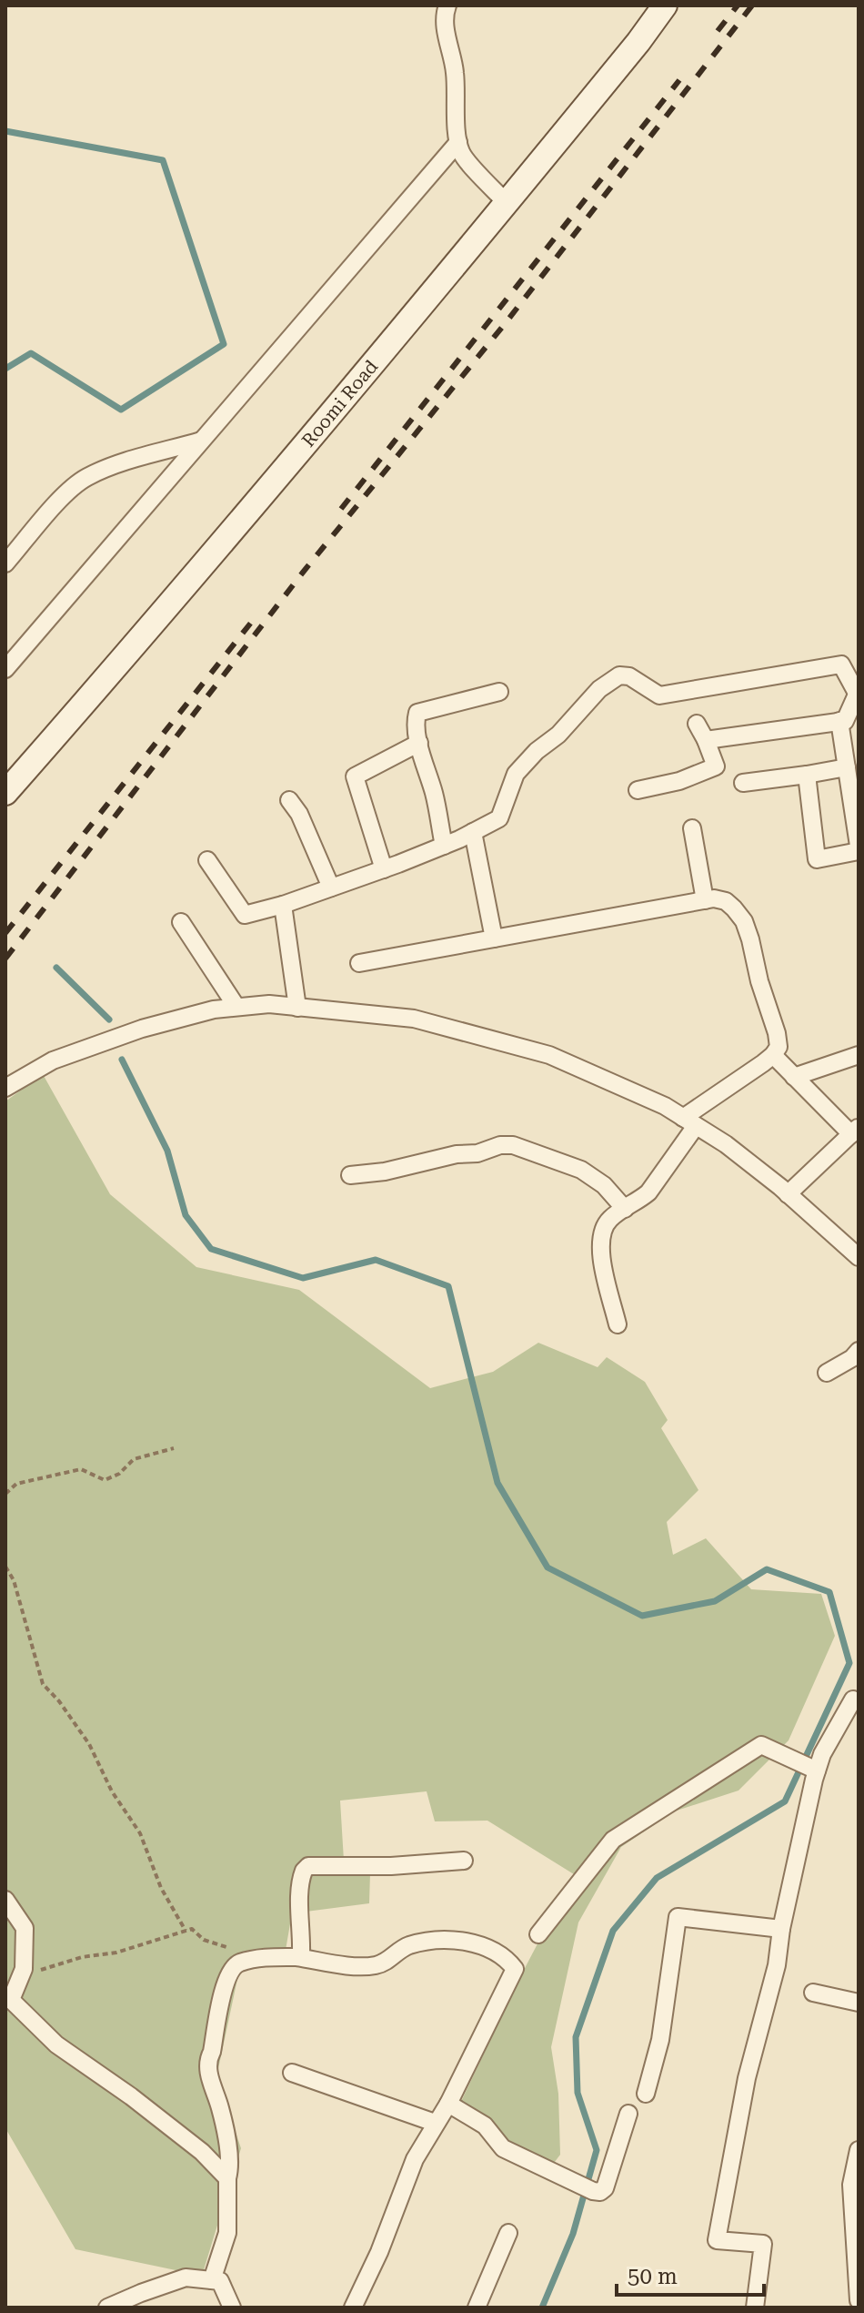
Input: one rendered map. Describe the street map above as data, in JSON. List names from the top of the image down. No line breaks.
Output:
{"streets":{"street":["Roomi Road"]},"scale_bar":"50 m"}
